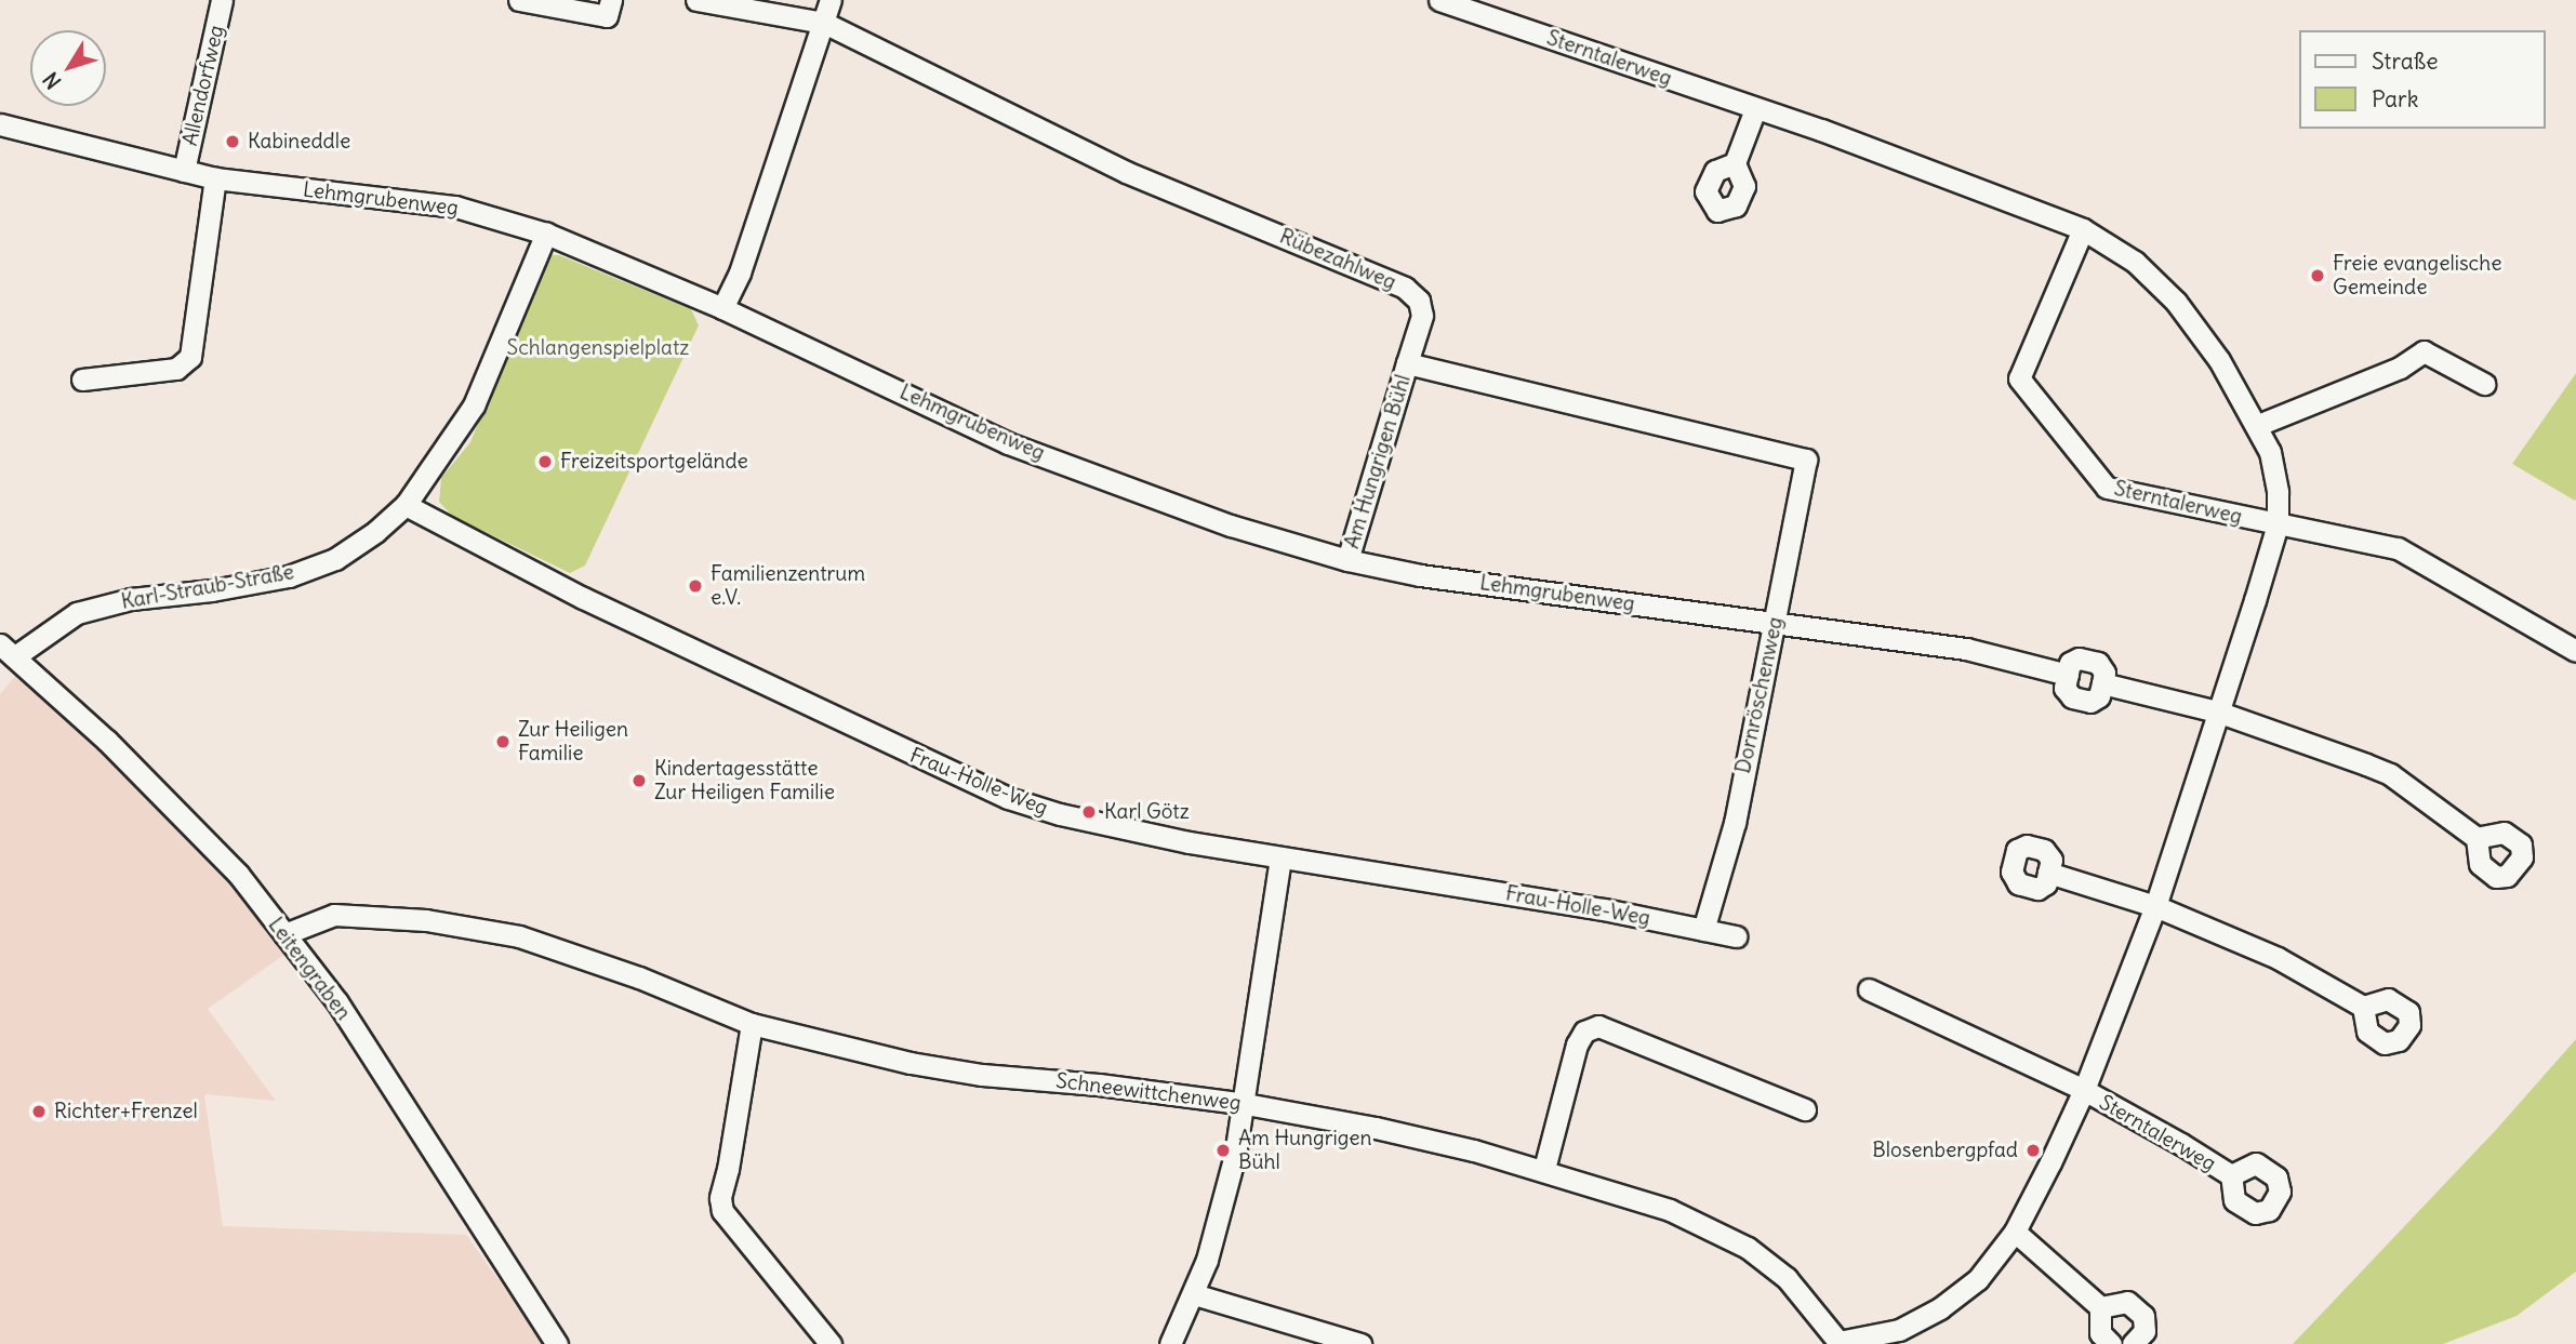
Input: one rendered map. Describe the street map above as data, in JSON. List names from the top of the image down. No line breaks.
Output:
{"streets":{"street":["Sterntalerweg","Allendorfweg","Lehmgrubenweg","Rübezahlweg","Am Hungrigen Bühl","Karl-Straub-Straße","Dornröschenweg","Frau-Holle-Weg","Leitengraben","Schneewittchenweg"]},"crossings":[["Sterntalerweg","Lehmgrubenweg"],["Sterntalerweg","Schneewittchenweg"],["Allendorfweg","Lehmgrubenweg"],["Lehmgrubenweg","Am Hungrigen Bühl"],["Lehmgrubenweg","Karl-Straub-Straße"],["Lehmgrubenweg","Dornröschenweg"],["Rübezahlweg","Am Hungrigen Bühl"],["Rübezahlweg","Dornröschenweg"],["Am Hungrigen Bühl","Dornröschenweg"],["Karl-Straub-Straße","Frau-Holle-Weg"],["Karl-Straub-Straße","Leitengraben"],["Dornröschenweg","Frau-Holle-Weg"],["Leitengraben","Schneewittchenweg"]],"parks":["Schlangenspielplatz"],"places":["Kabineddle","Freie evangelische Gemeinde","Freizeitsportgelände","Familienzentrum e.V.","Zur Heiligen Familie","Kindertagesstätte Zur Heiligen Familie","Karl Götz","Richter+Frenzel","Am Hungrigen Bühl","Blosenbergpfad"],"legend":["Straße","Park"],"north":"bottom left"}
